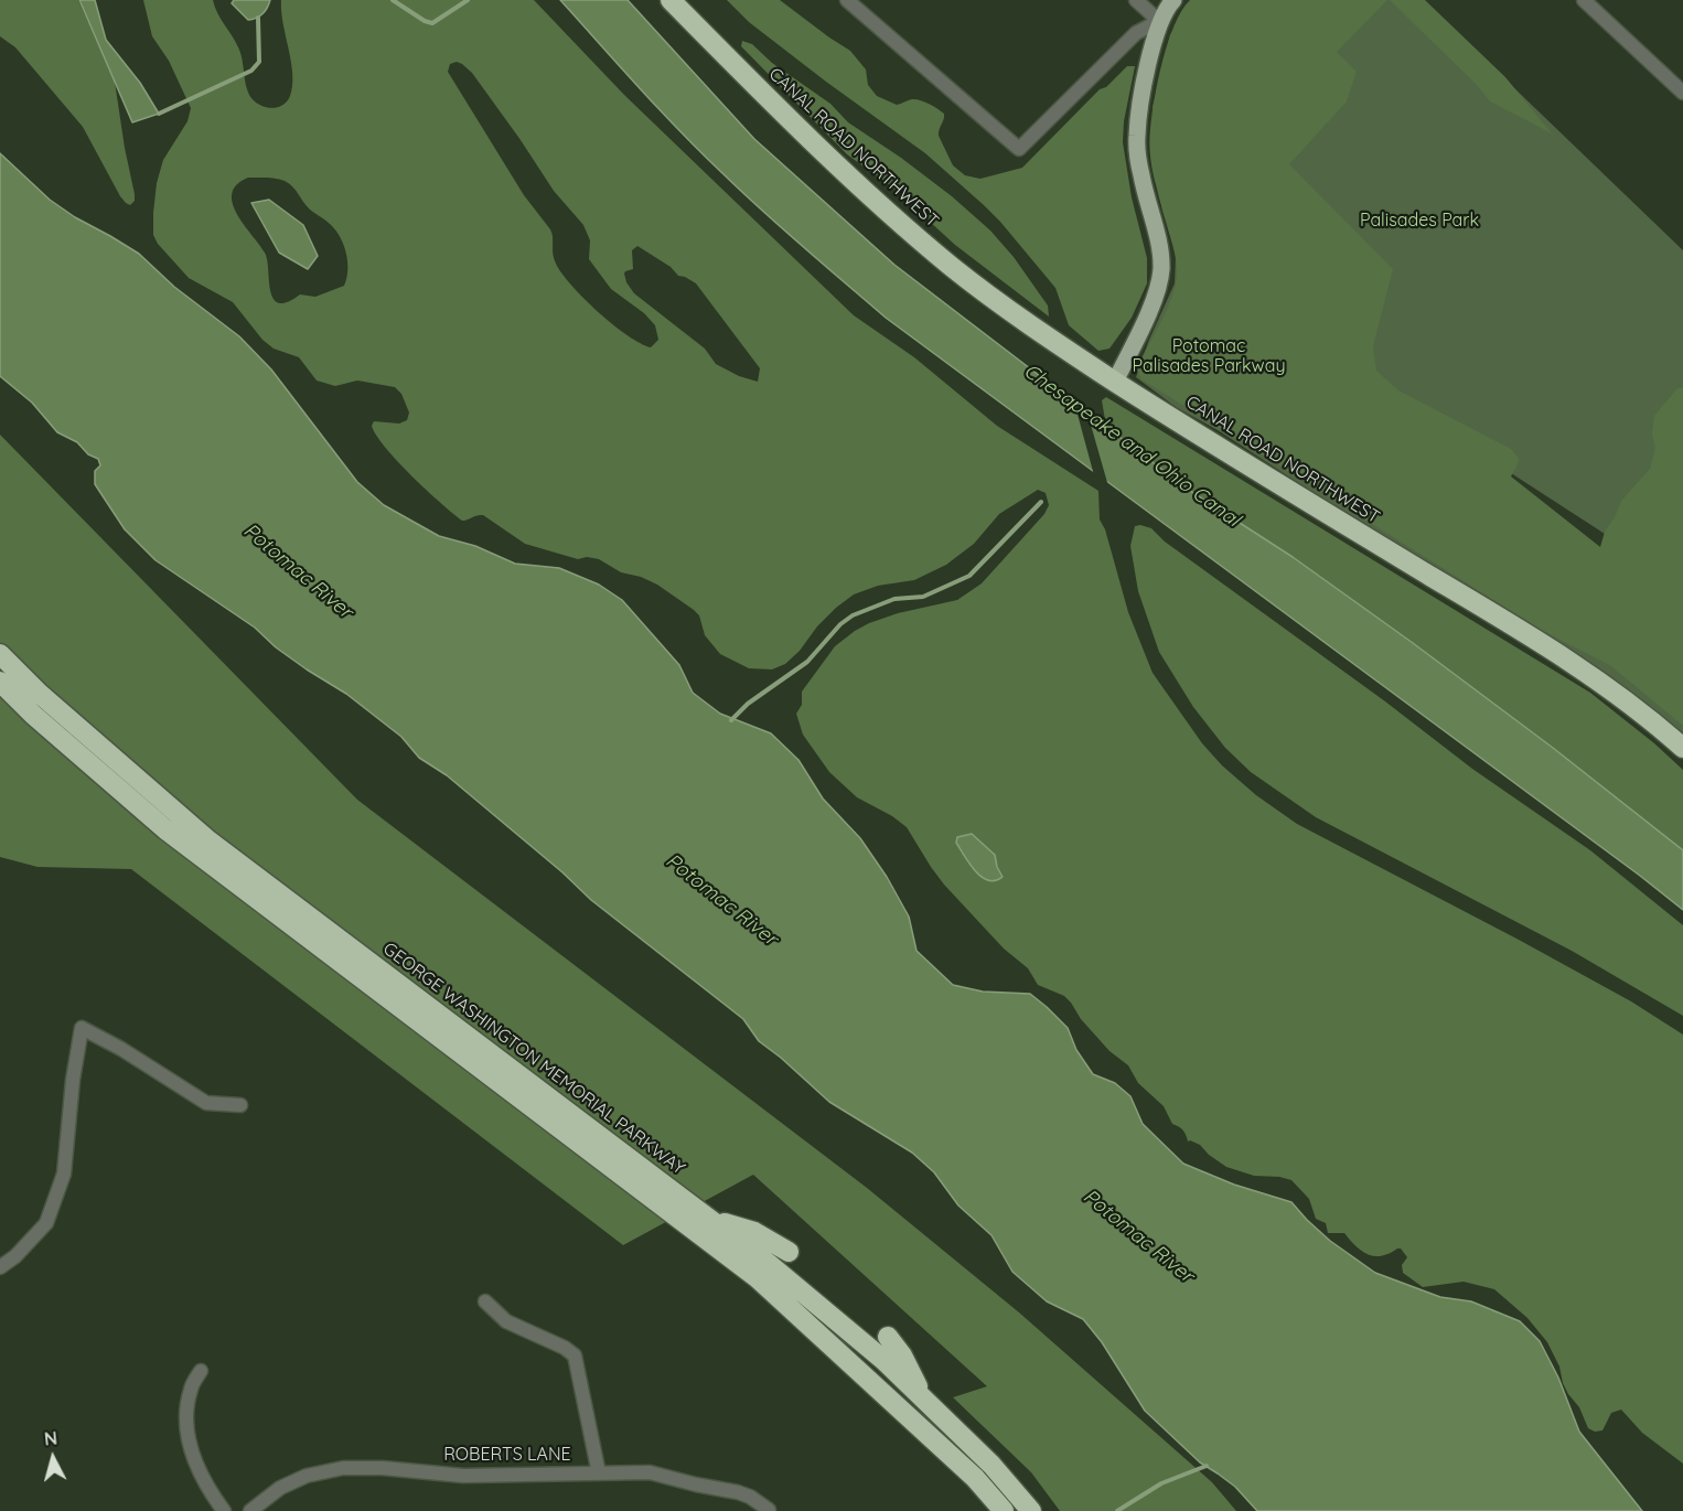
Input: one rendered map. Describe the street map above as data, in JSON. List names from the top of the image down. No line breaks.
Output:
{"streets":{"highway":["CANAL ROAD NORTHWEST","GEORGE WASHINGTON MEMORIAL PARKWAY"],"street":["ROBERTS LANE"]},"water":["Chesapeake and Ohio Canal","Potomac River"],"parks":["Palisades Park","Potomac Palisades Parkway"],"north":"top"}
